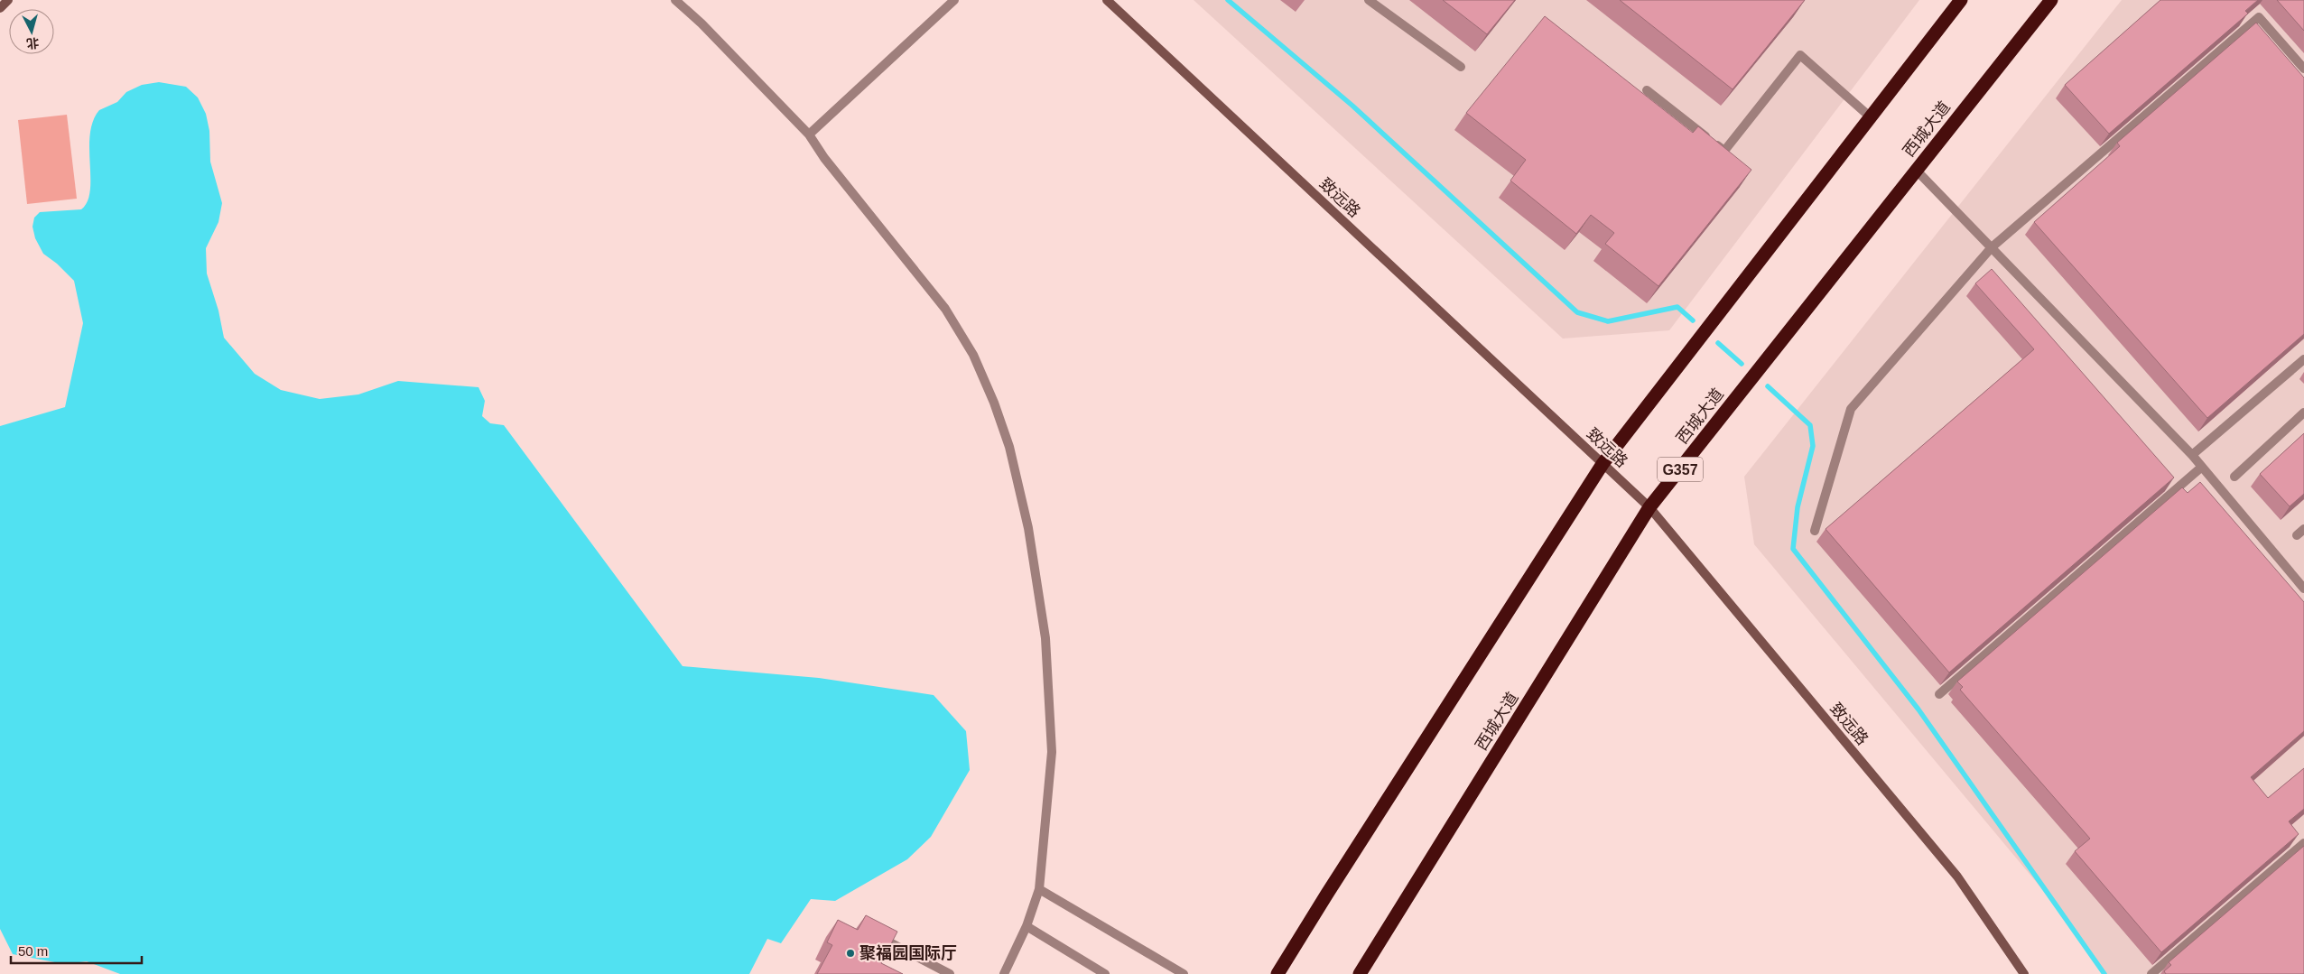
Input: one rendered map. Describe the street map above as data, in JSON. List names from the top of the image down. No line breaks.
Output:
{"streets":{"highway":["西城大道","G357"],"main road":["致远路"]},"crossings":[["西城大道","致远路"]],"places":["聚福园国际厅"],"scale_bar":"50 m","north":"bottom"}
